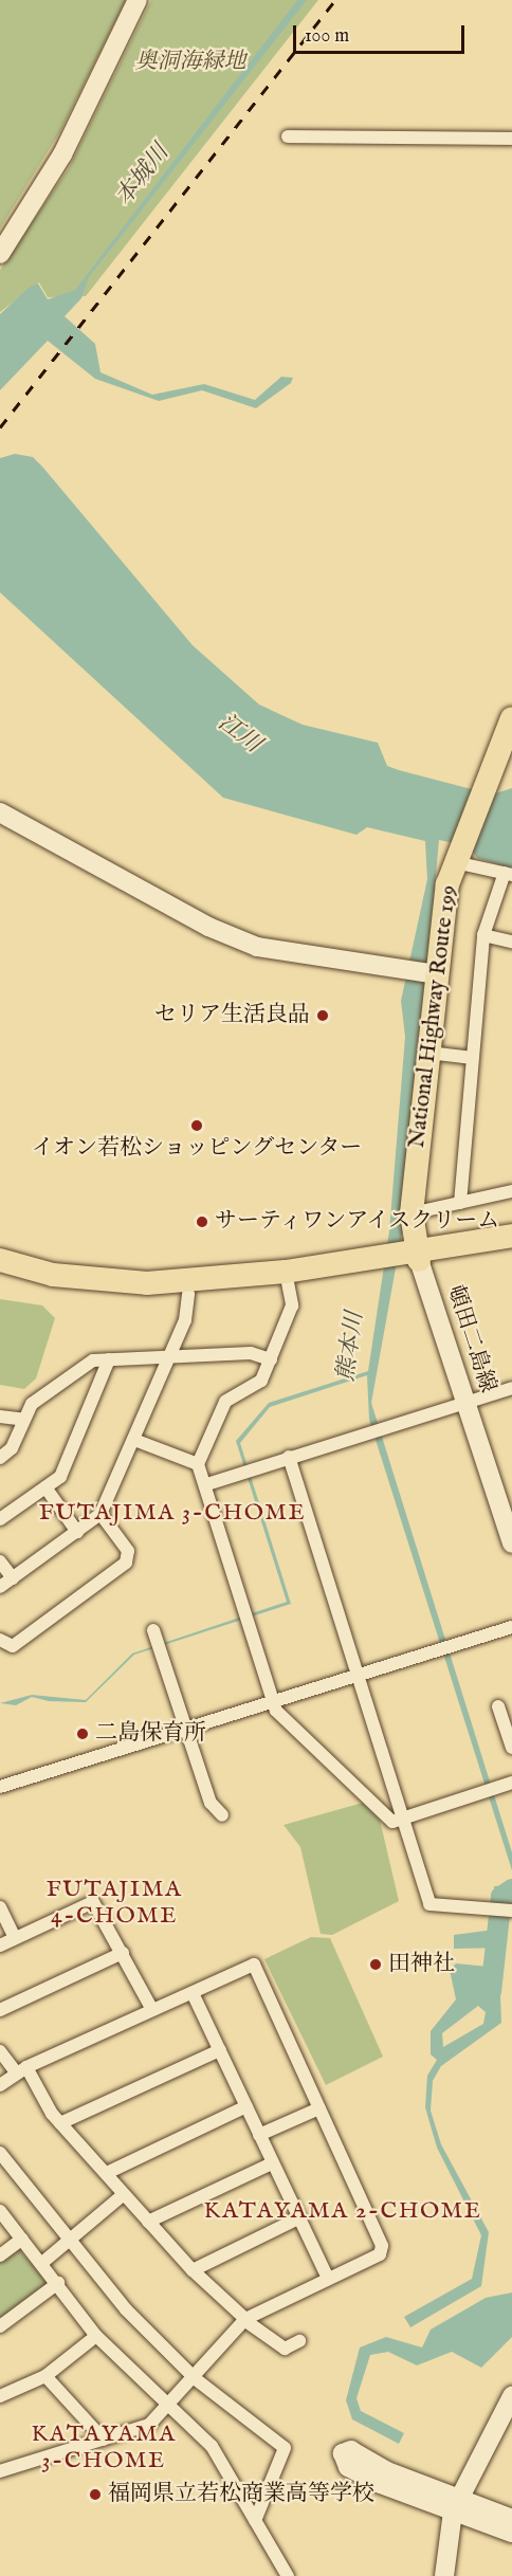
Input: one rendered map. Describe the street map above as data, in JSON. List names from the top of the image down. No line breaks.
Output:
{"streets":{"highway":["National Highway Route 199"],"street":["頓田二島線"]},"crossings":[["National Highway Route 199","頓田二島線"]],"districts":["FUTAJIMA 3-CHOME","FUTAJIMA 4-CHOME","KATAYAMA 2-CHOME","KATAYAMA 3-CHOME"],"water":["本城川","江川","熊本川"],"parks":["奥洞海緑地"],"places":["セリア生活良品","イオン若松ショッピングセンター","サーティワンアイスクリーム","二島保育所","田神社","福岡県立若松商業高等学校"],"scale_bar":"100 m"}
